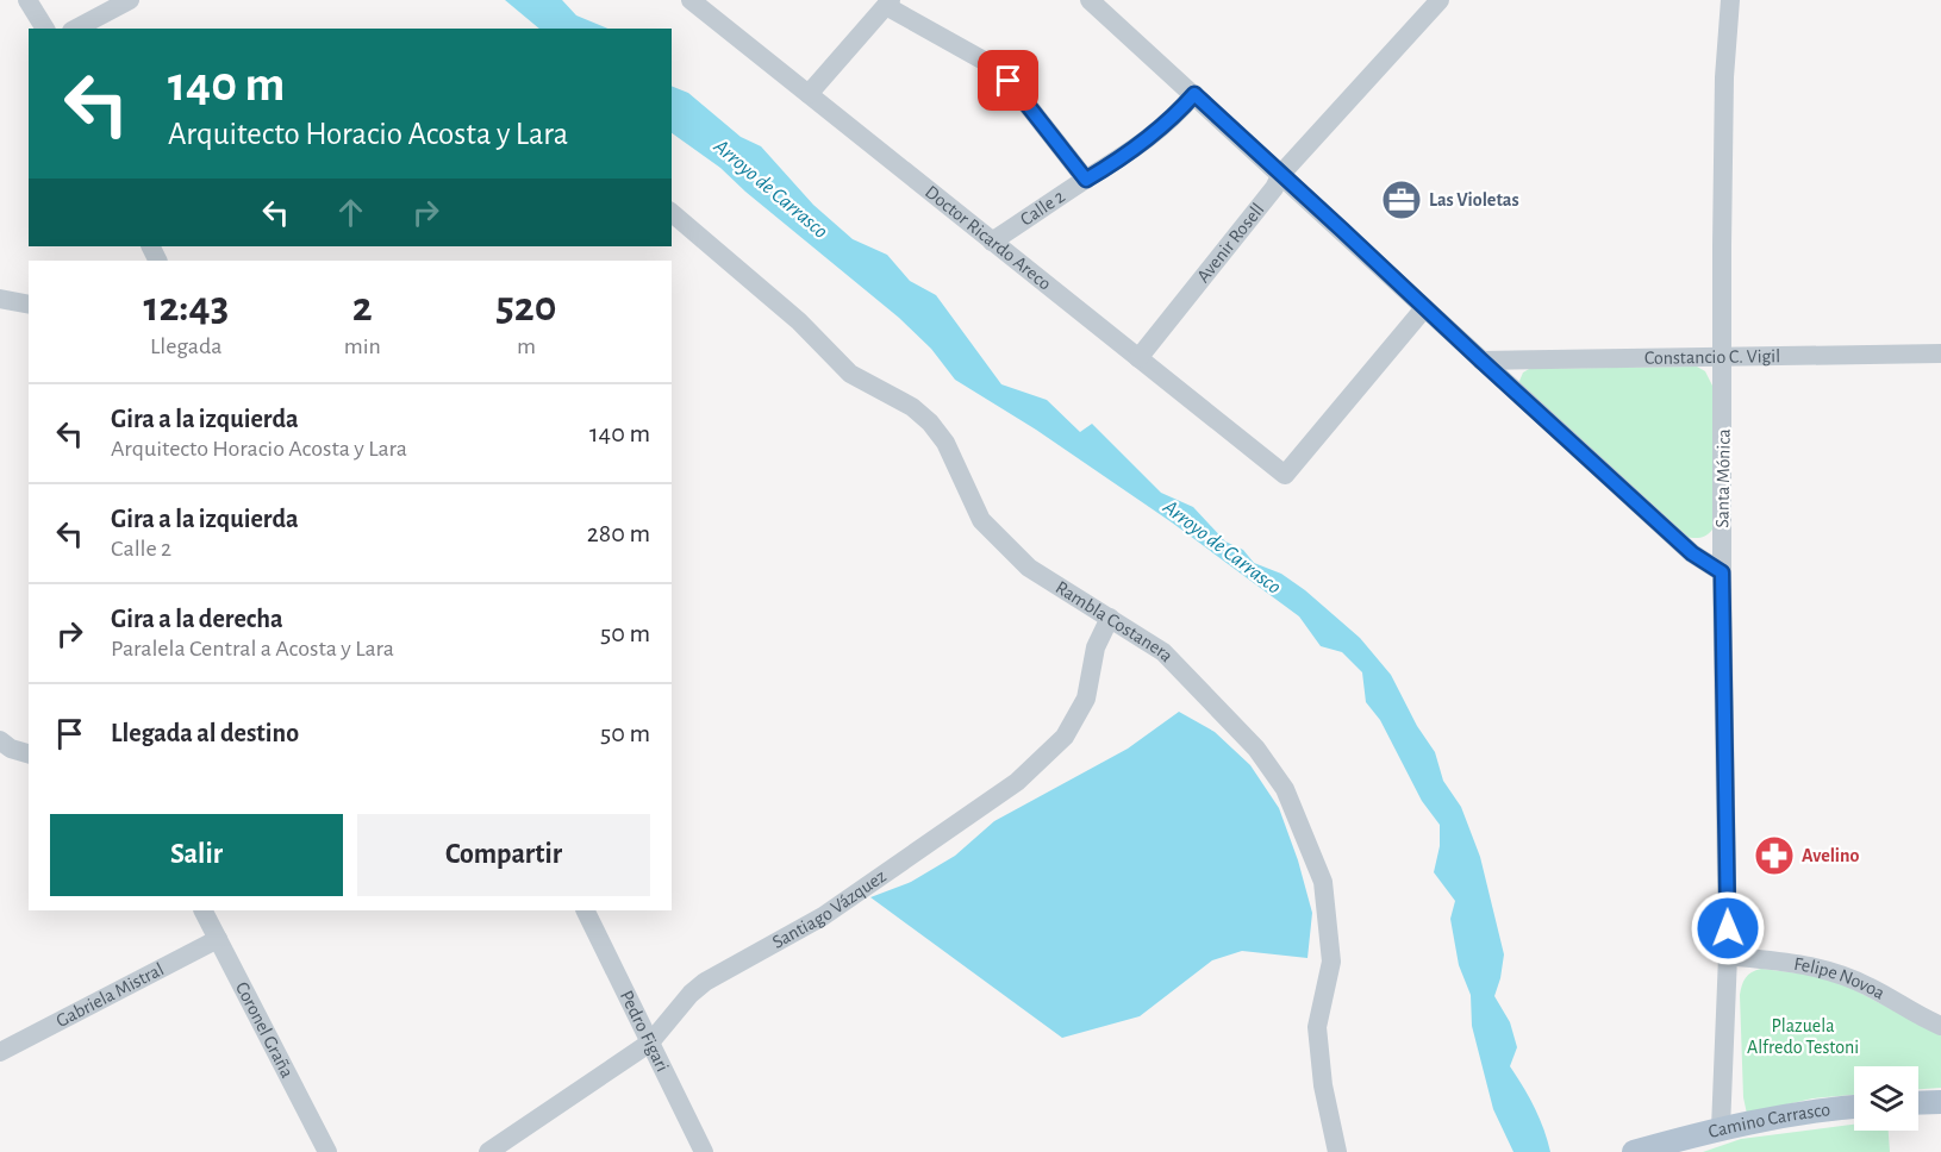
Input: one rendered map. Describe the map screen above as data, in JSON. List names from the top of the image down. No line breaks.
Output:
{"streets":{"main road":["Camino Carrasco"],"street":["Calle 2","Doctor Ricardo Areco","Avenir Rosell","Constancio C. Vigil","Santa Mónica","Rambla Costanera","Santiago Vázquez","Felipe Novoa","Gabriela Mistral","Coronel Graña","Pedro Figari"]},"crossings":[["Calle 2","Doctor Ricardo Areco"],["Doctor Ricardo Areco","Avenir Rosell"],["Constancio C. Vigil","Santa Mónica"],["Santa Mónica","Felipe Novoa"],["Santa Mónica","Camino Carrasco"],["Rambla Costanera","Santiago Vázquez"],["Santiago Vázquez","Pedro Figari"],["Gabriela Mistral","Coronel Graña"]],"water":["Arroyo de Carrasco"],"parks":["Plazuela Alfredo Testoni"],"places":{"office":["Las Violetas"],"pharmacy":["Avelino"]},"page":{"turn":["140 m","Arquitecto Horacio Acosta y Lara"],"eta":["12:43","Llegada","2","min","520","m"],"list":[{"name":"Gira a la izquierda","note":"Arquitecto Horacio Acosta y Lara","value":"140 m"},{"name":"Gira a la izquierda","note":"Calle 2","value":"280 m"},{"name":"Gira a la derecha","note":"Paralela Central a Acosta y Lara","value":"50 m"},{"name":"Llegada al destino","value":"50 m"}],"buttons":["Salir","Compartir"]}}
